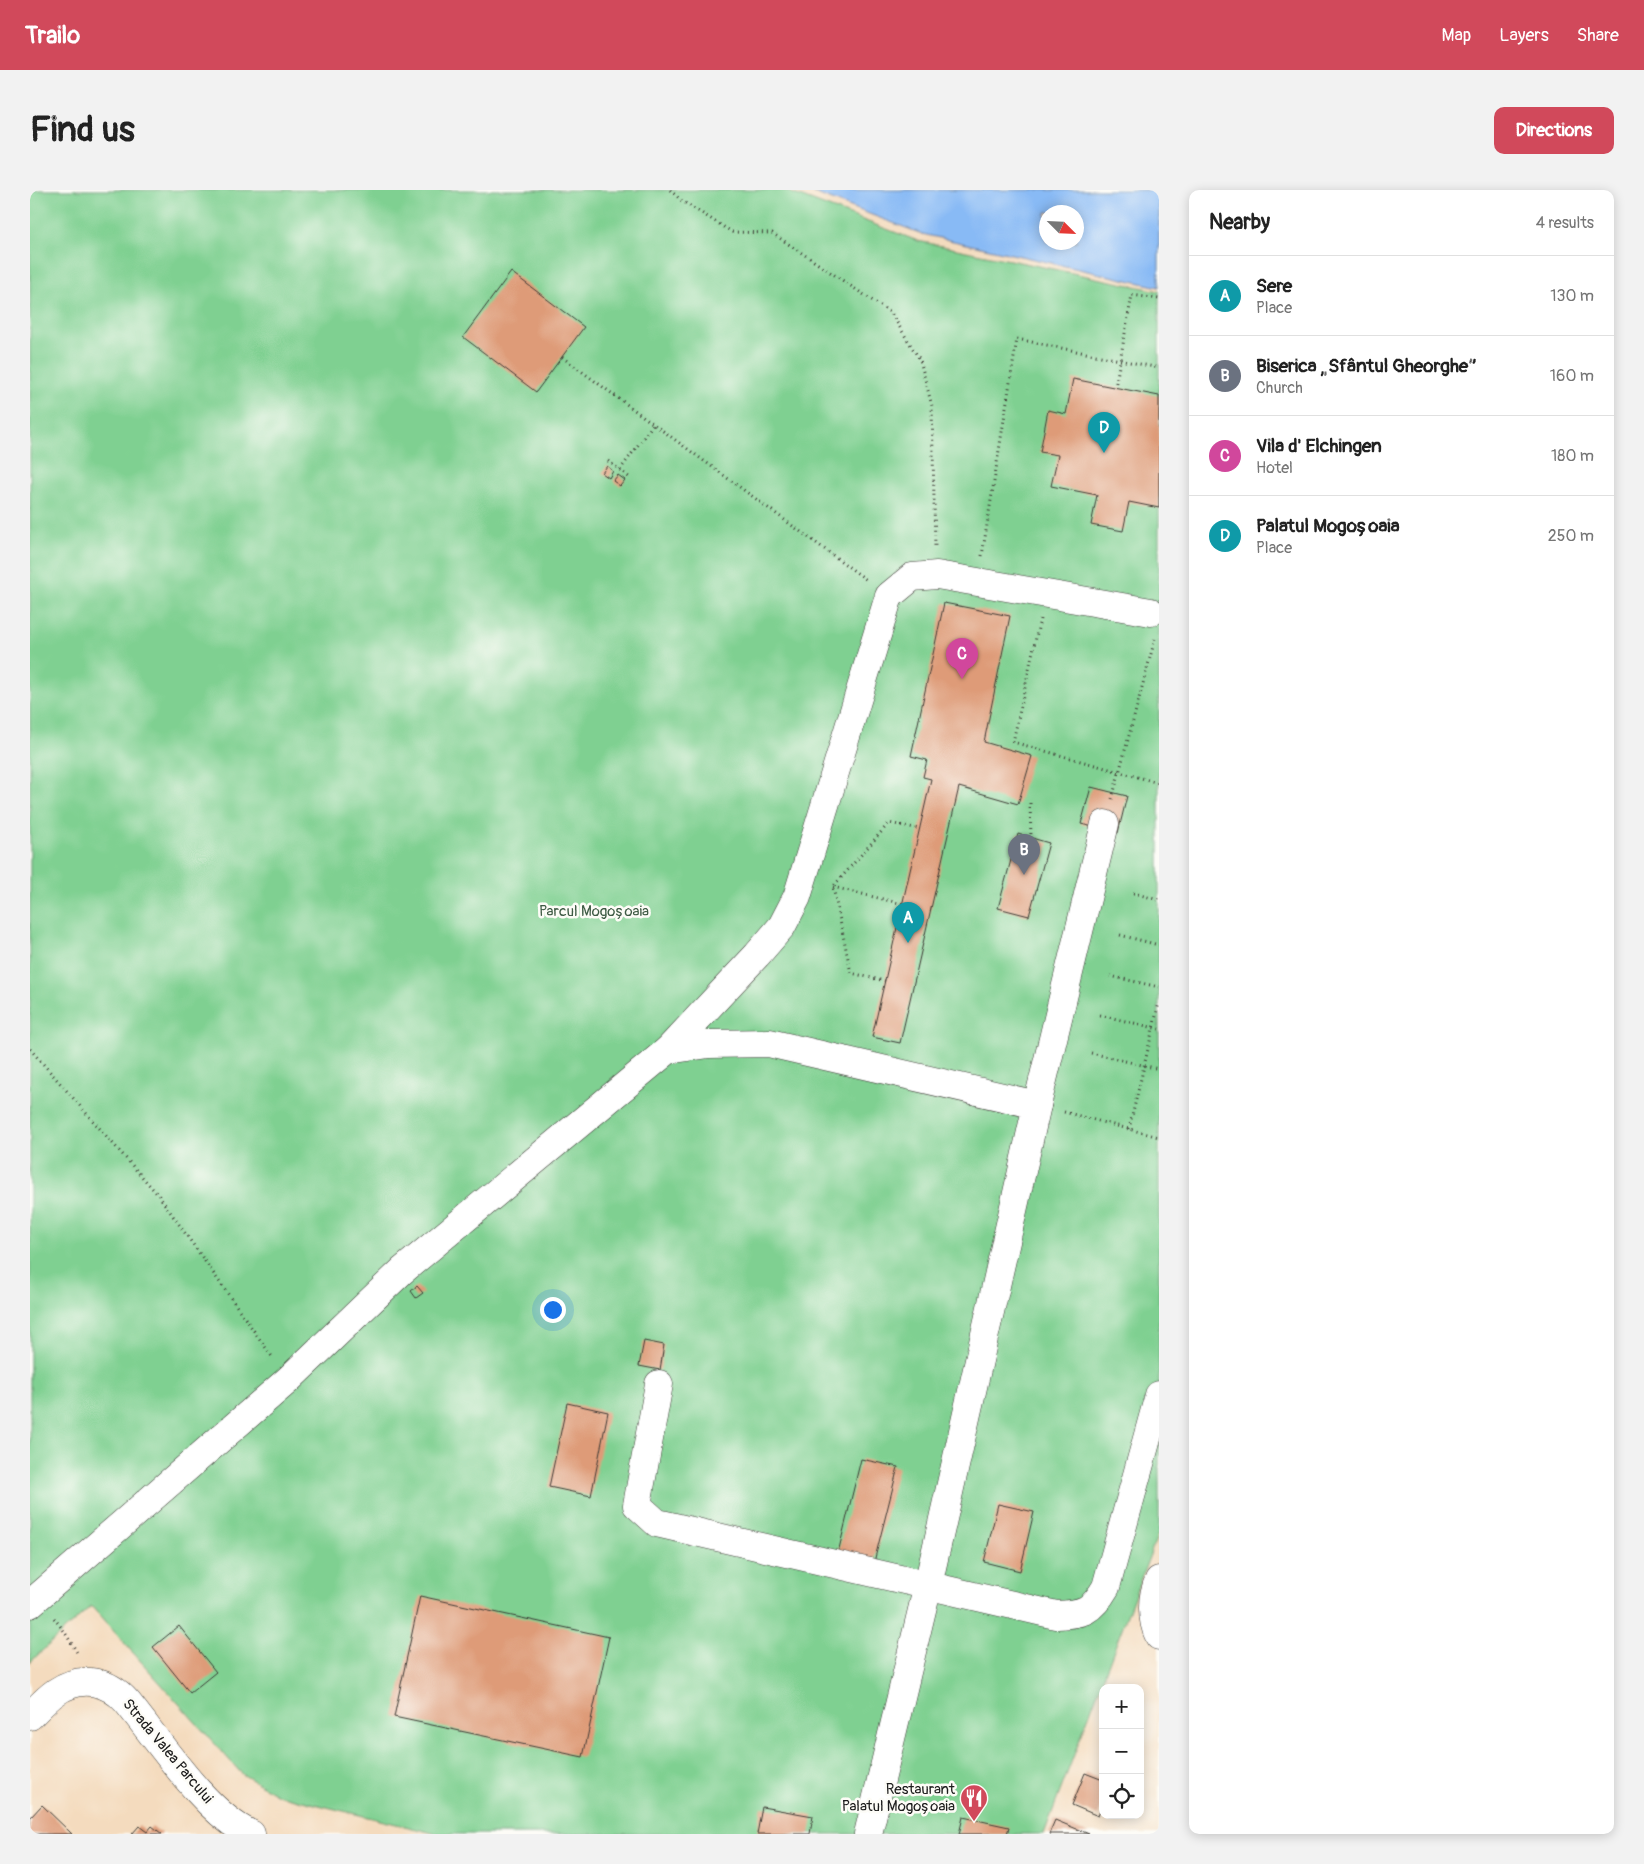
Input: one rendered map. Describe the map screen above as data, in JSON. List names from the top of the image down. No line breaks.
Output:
{"streets":{"street":["Strada Valea Parcului"]},"parks":["Parcul Mogoșoaia"],"places":{"restaurant":["Restaurant Palatul Mogoșoaia"]},"north":"bottom right","page":{"header":"Trailo","nav":["Map","Layers","Share"],"buttons":"Directions","title":"Find us","heading":["Nearby","4 results"],"list":[{"mark":"A","name":"Sere","note":"Place","value":"130 m"},{"mark":"B","name":"Biserica „Sfântul Gheorghe”","note":"Church","value":"160 m"},{"mark":"C","name":"Vila d' Elchingen","note":"Hotel","value":"180 m"},{"mark":"D","name":"Palatul Mogoșoaia","note":"Place","value":"250 m"}],"pins":["D","C","B","A"],"map_buttons":["+","−"]}}
